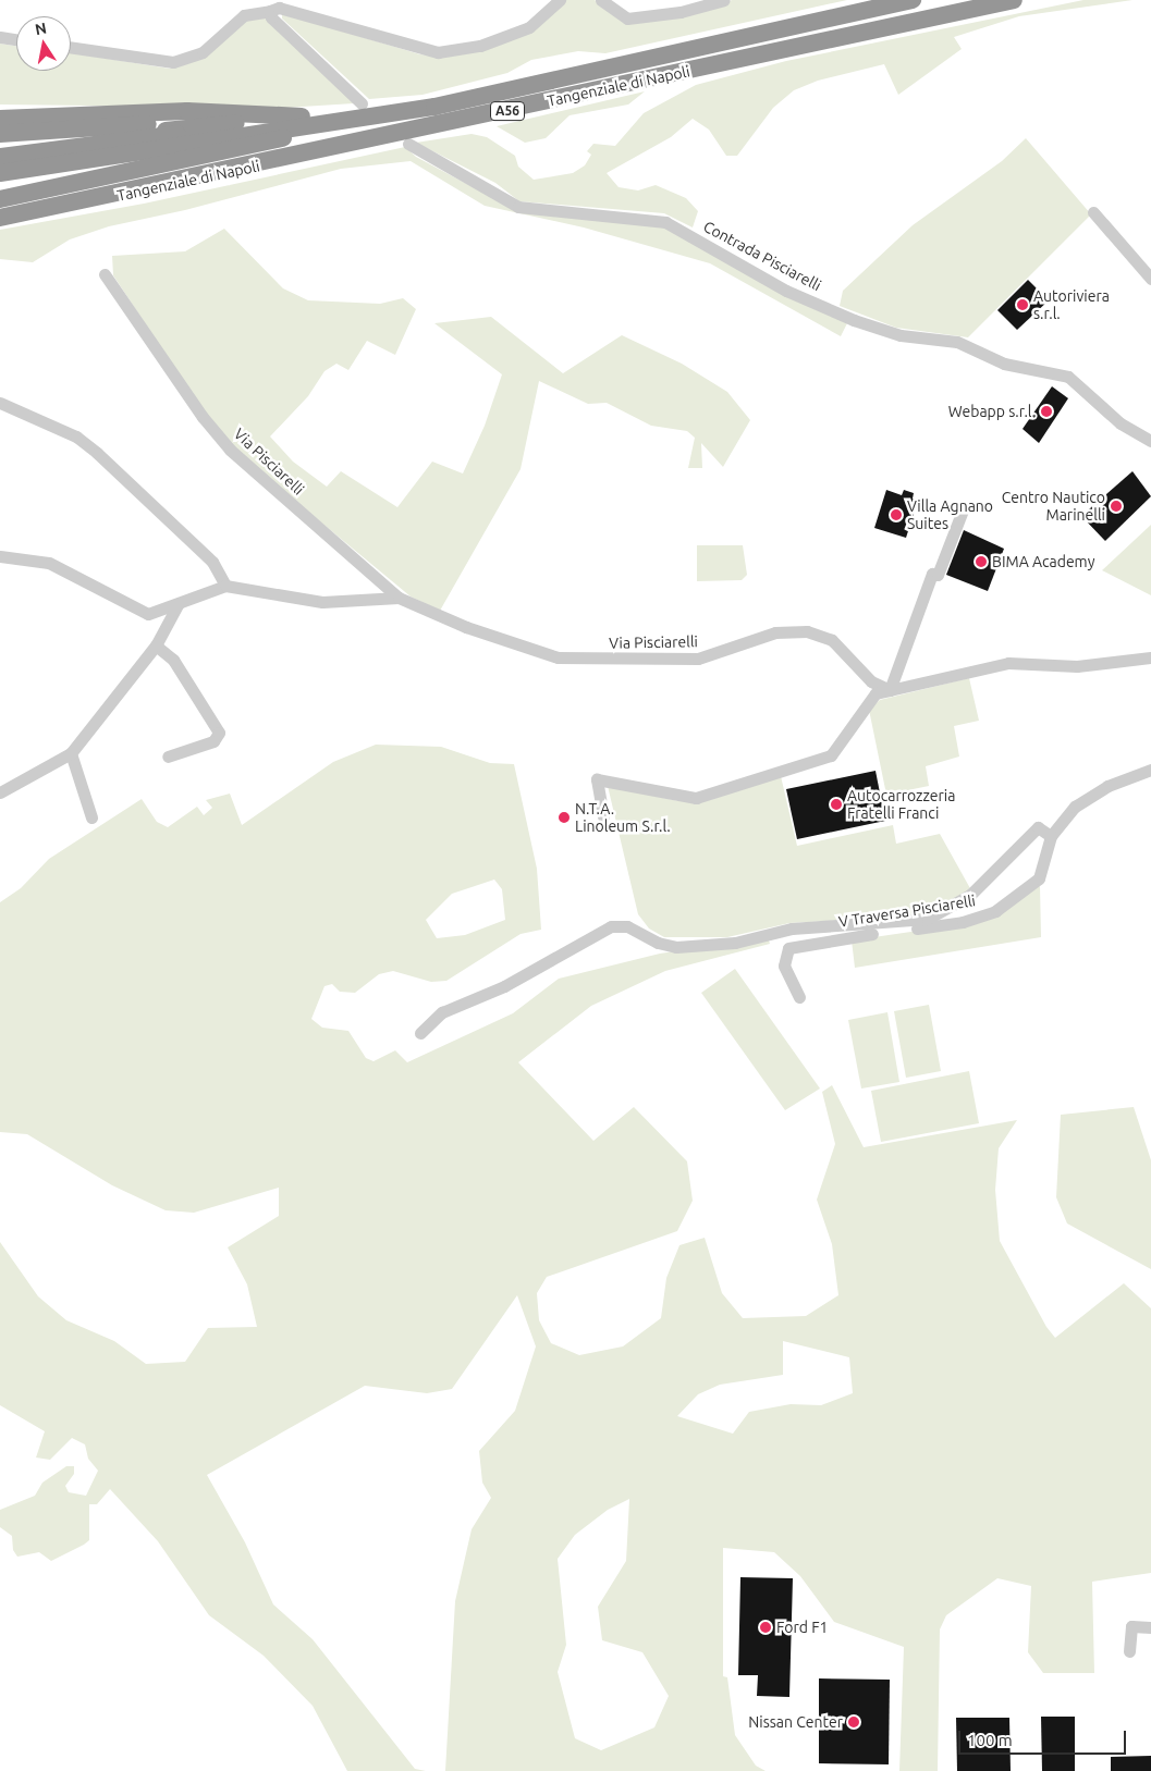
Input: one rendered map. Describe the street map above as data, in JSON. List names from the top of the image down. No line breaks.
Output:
{"streets":{"highway":["Tangenziale di Napoli","A56"],"street":["Contrada Pisciarelli","Via Pisciarelli","V Traversa Pisciarelli"]},"places":["Autoriviera s.r.l.","Webapp s.r.l.","Centro Nautico Marinelli","Villa Agnano Suites","BIMA Academy","Autocarrozzeria Fratelli Franci","N.T.A. Linoleum S.r.l.","Ford F1","Nissan Center"],"scale_bar":"100 m","north":"top"}
